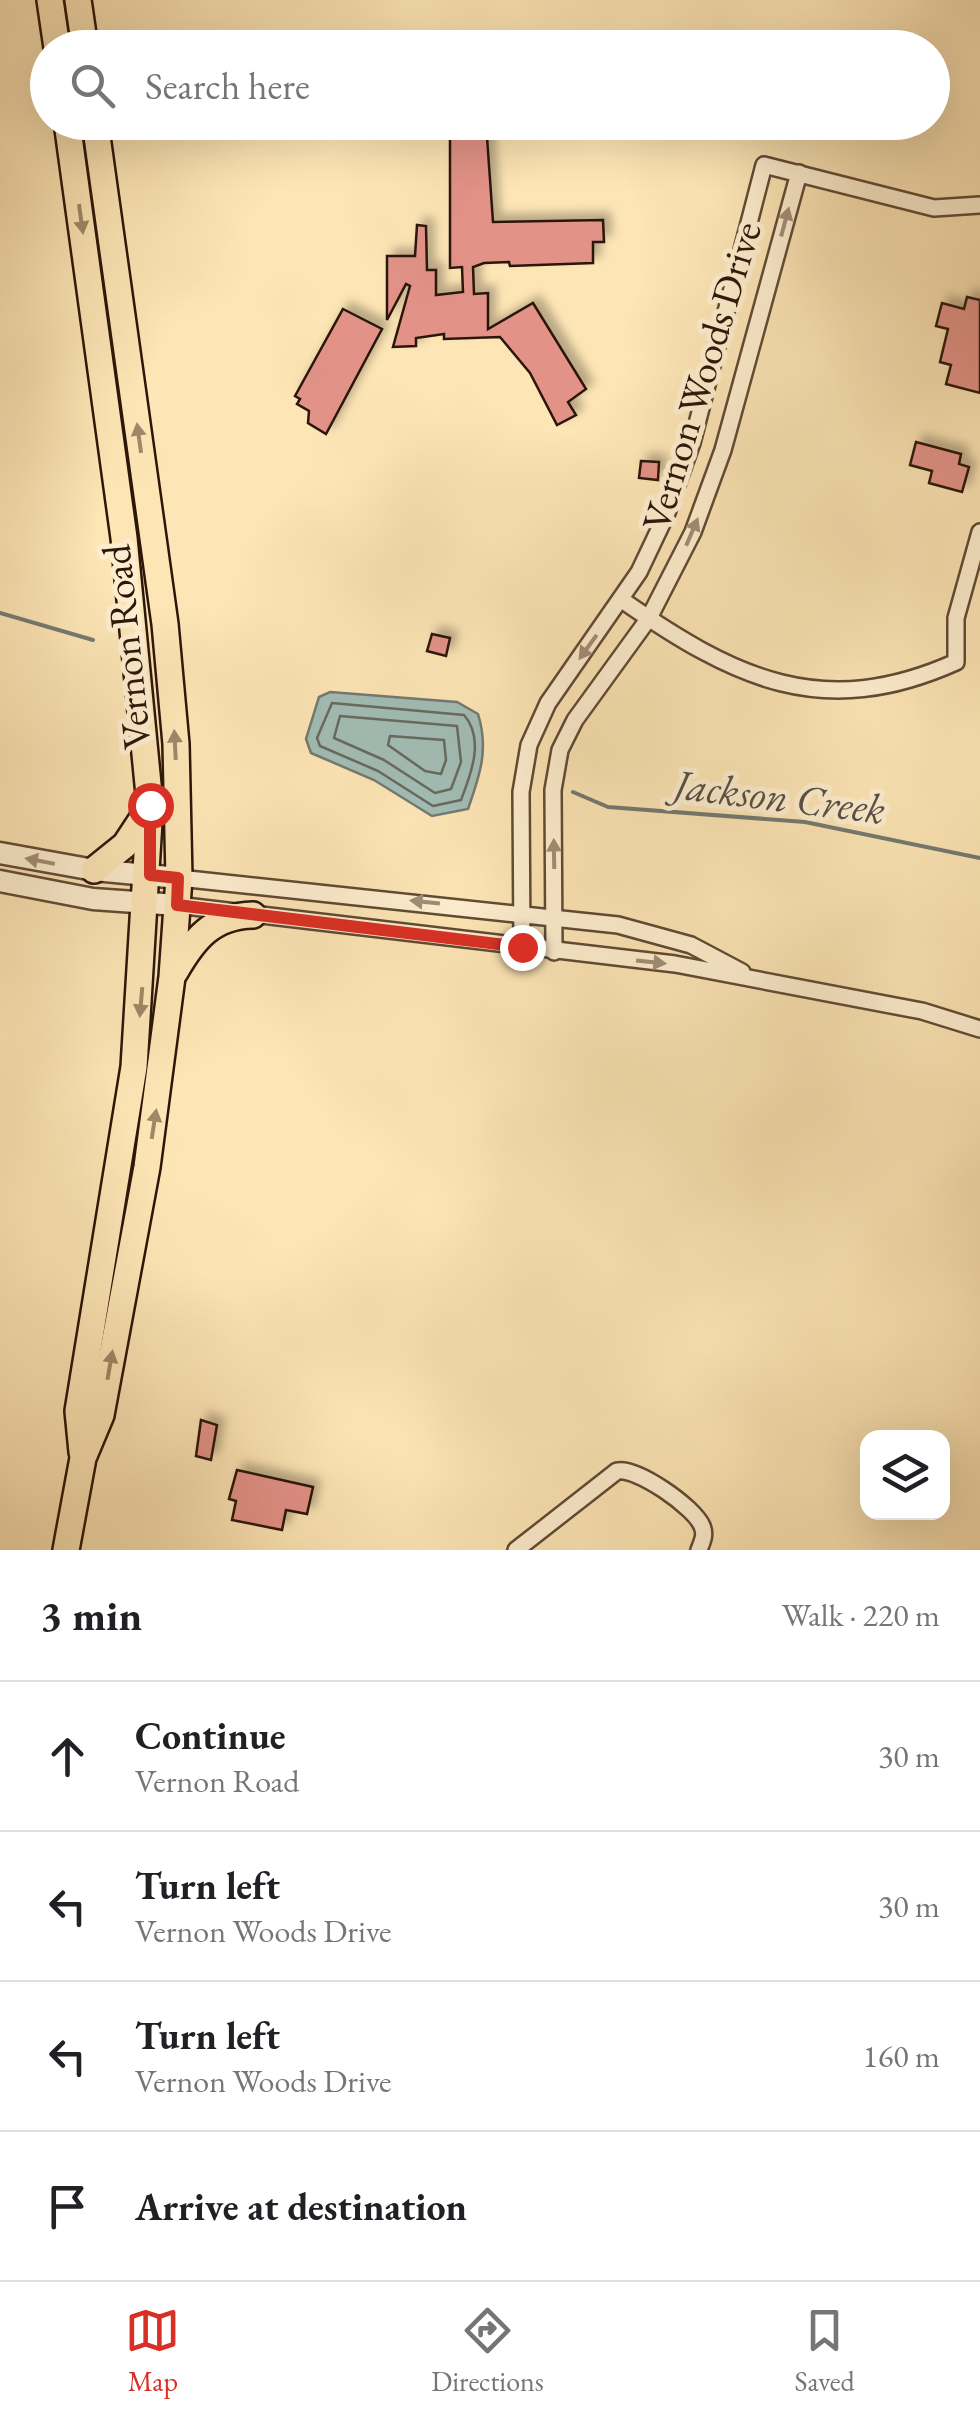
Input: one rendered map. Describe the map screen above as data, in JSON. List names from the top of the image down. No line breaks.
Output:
{"streets":{"main road":["Vernon Road"],"street":["Vernon Woods Drive"]},"water":["Jackson Creek"],"page":{"search":"Search here","heading":["3 min","Walk · 220 m"],"list":[["Continue","Vernon Road","30 m"],["Turn left","Vernon Woods Drive","30 m"],["Turn left","Vernon Woods Drive","160 m"],"Arrive at destination"],"nav":["Map","Directions","Saved"]}}
